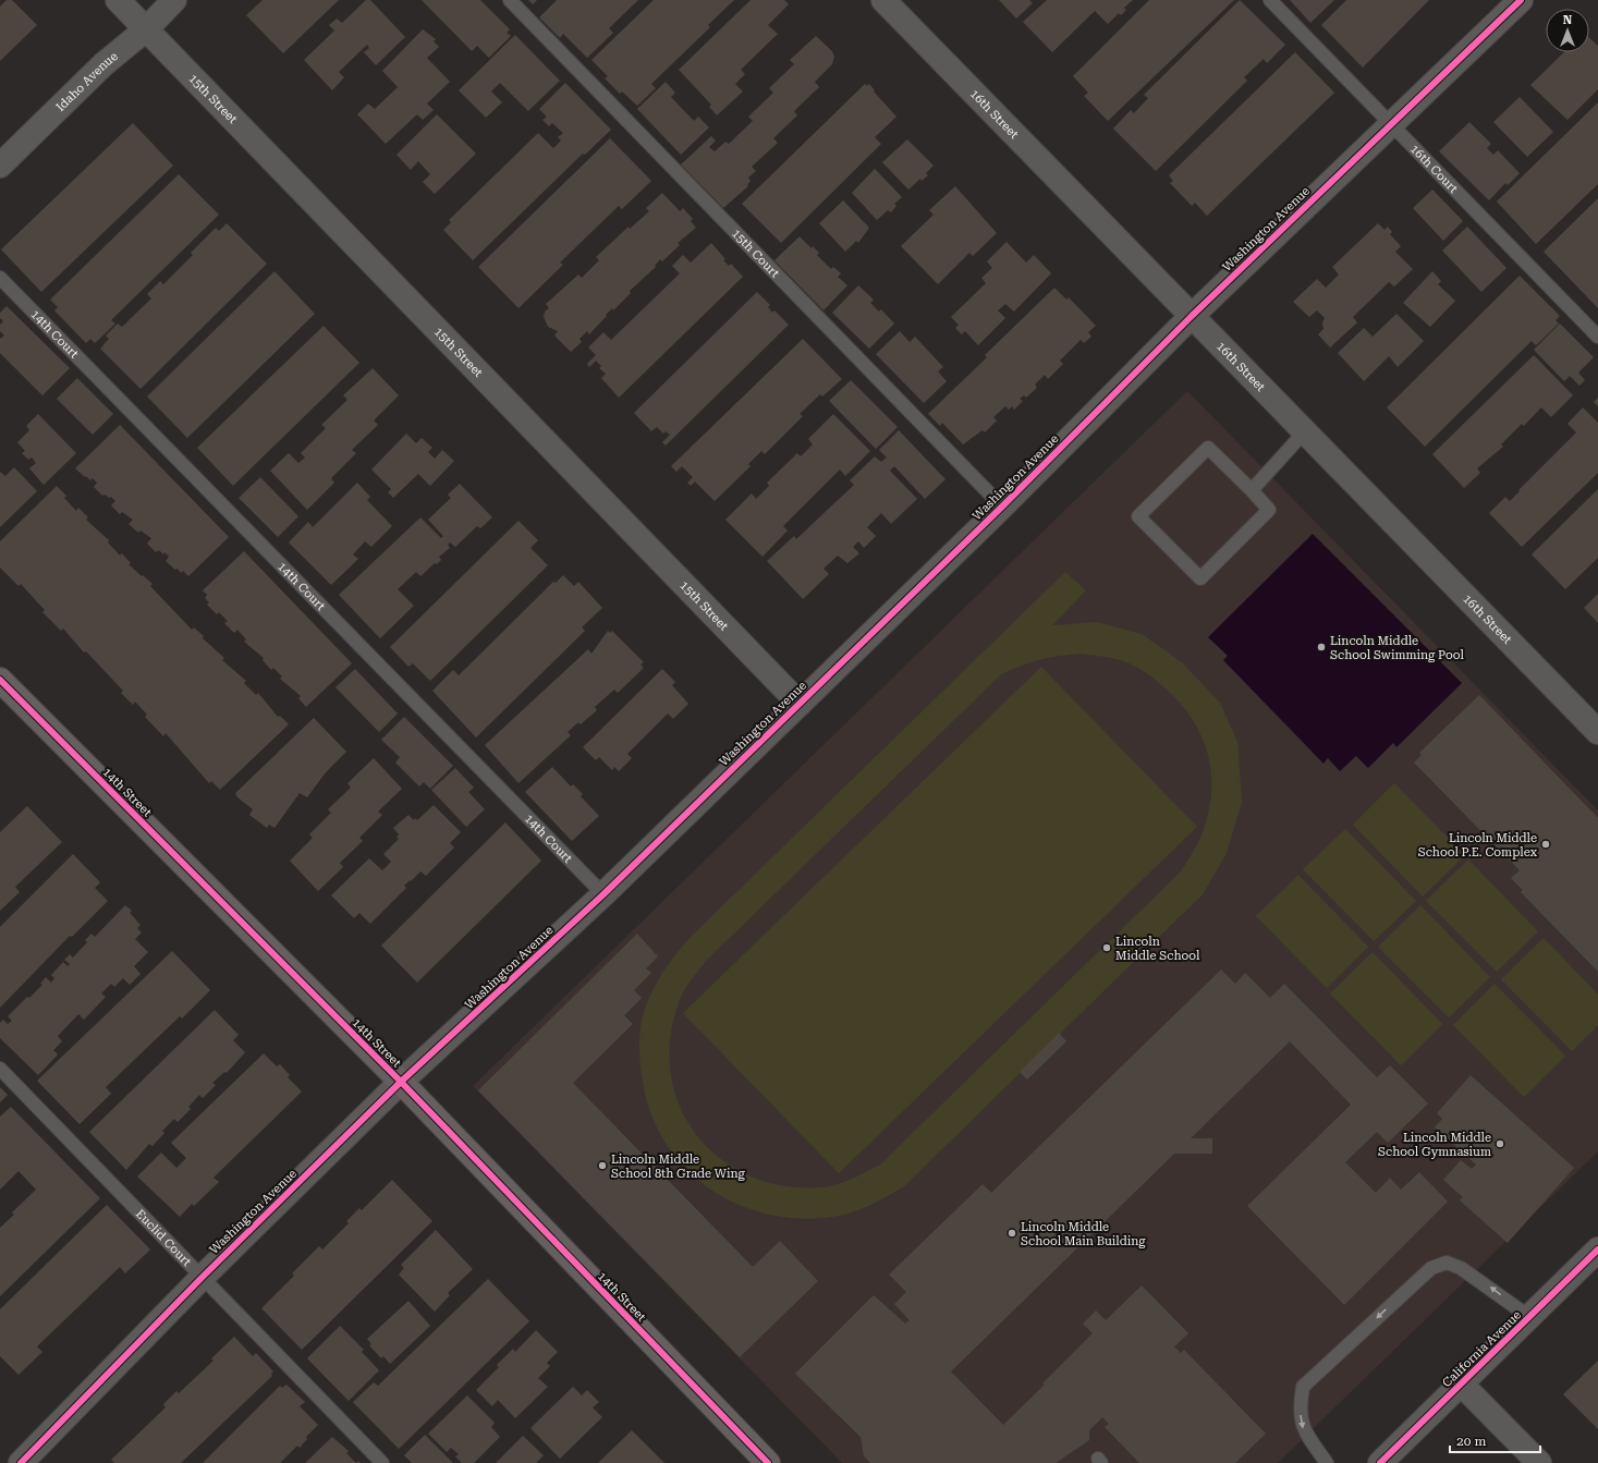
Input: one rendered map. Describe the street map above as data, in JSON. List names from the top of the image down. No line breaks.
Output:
{"streets":{"street":["Idaho Avenue","15th Street","16th Street","Washington Avenue","14th Street","California Avenue"],"lane":["16th Court","15th Court","14th Court","Euclid Court"]},"crossings":[["Idaho Avenue","15th Street"],["15th Street","Washington Avenue"],["16th Street","Washington Avenue"],["16th Court","Washington Avenue"],["Washington Avenue","15th Court"],["Washington Avenue","14th Court"],["Washington Avenue","14th Street"],["Washington Avenue","Euclid Court"]],"places":["Lincoln Middle School Swimming Pool","Lincoln Middle School P.E. Complex","Lincoln Middle School","Lincoln Middle School Gymnasium","Lincoln Middle School 8th Grade Wing","Lincoln Middle School Main Building"],"scale_bar":"20 m","north":"top"}
